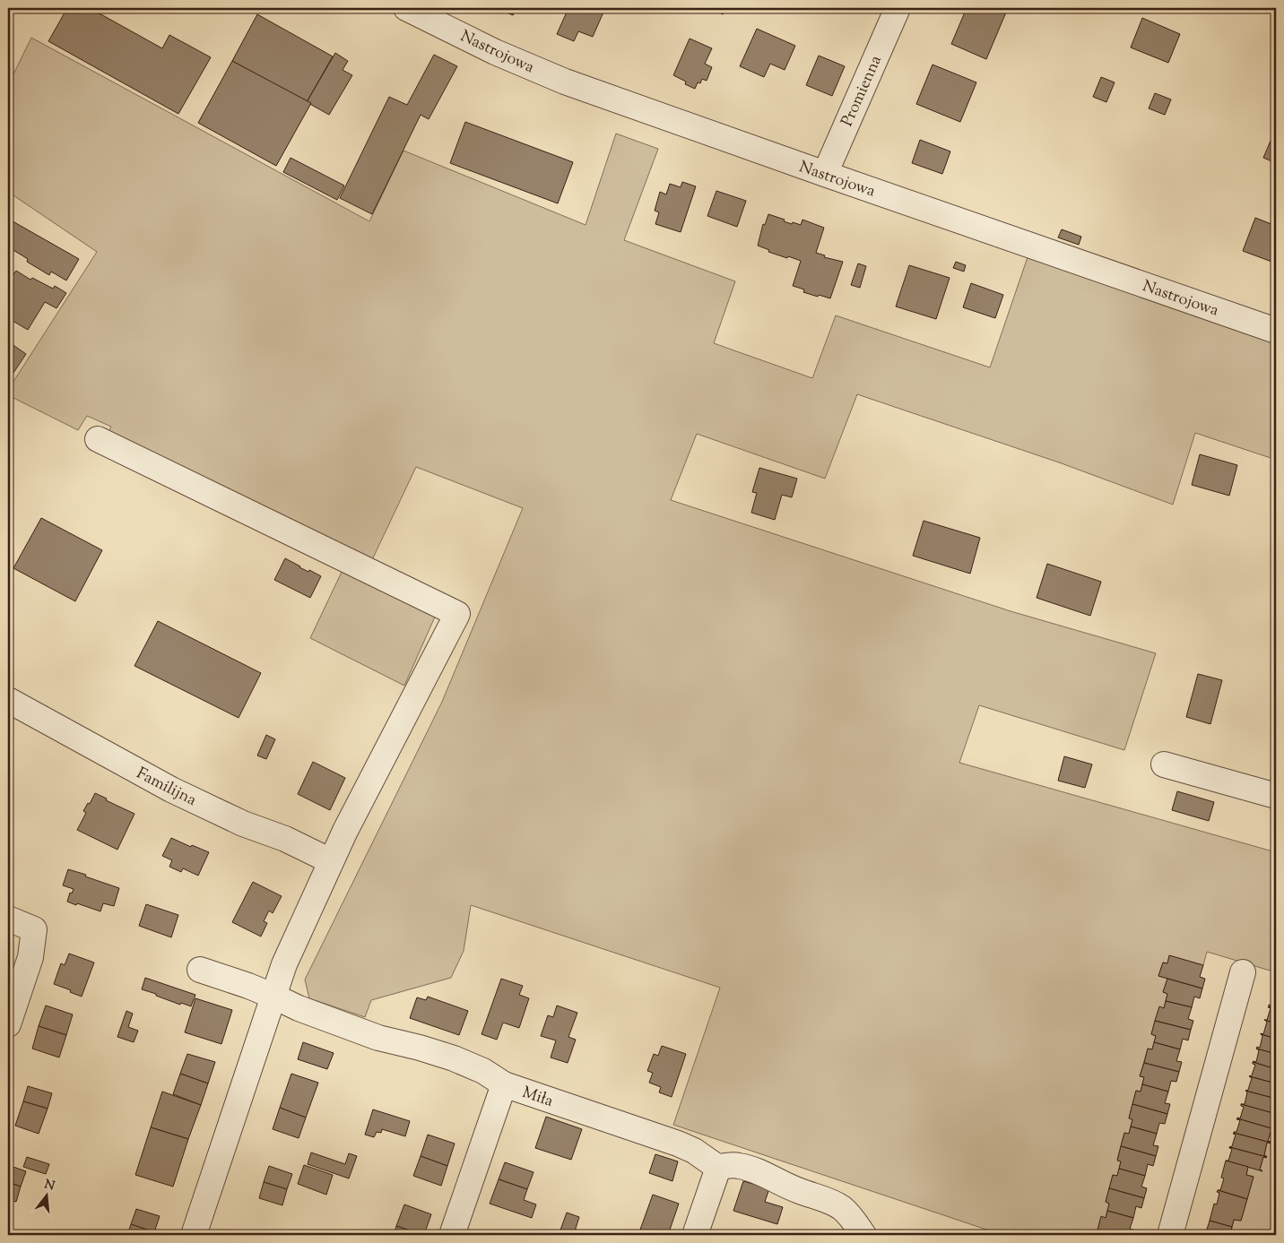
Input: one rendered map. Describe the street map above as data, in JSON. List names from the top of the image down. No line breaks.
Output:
{"streets":{"street":["Nastrojowa","Promienna","Familijna","Miła"]},"crossings":[["Nastrojowa","Promienna"]],"north":"top"}
